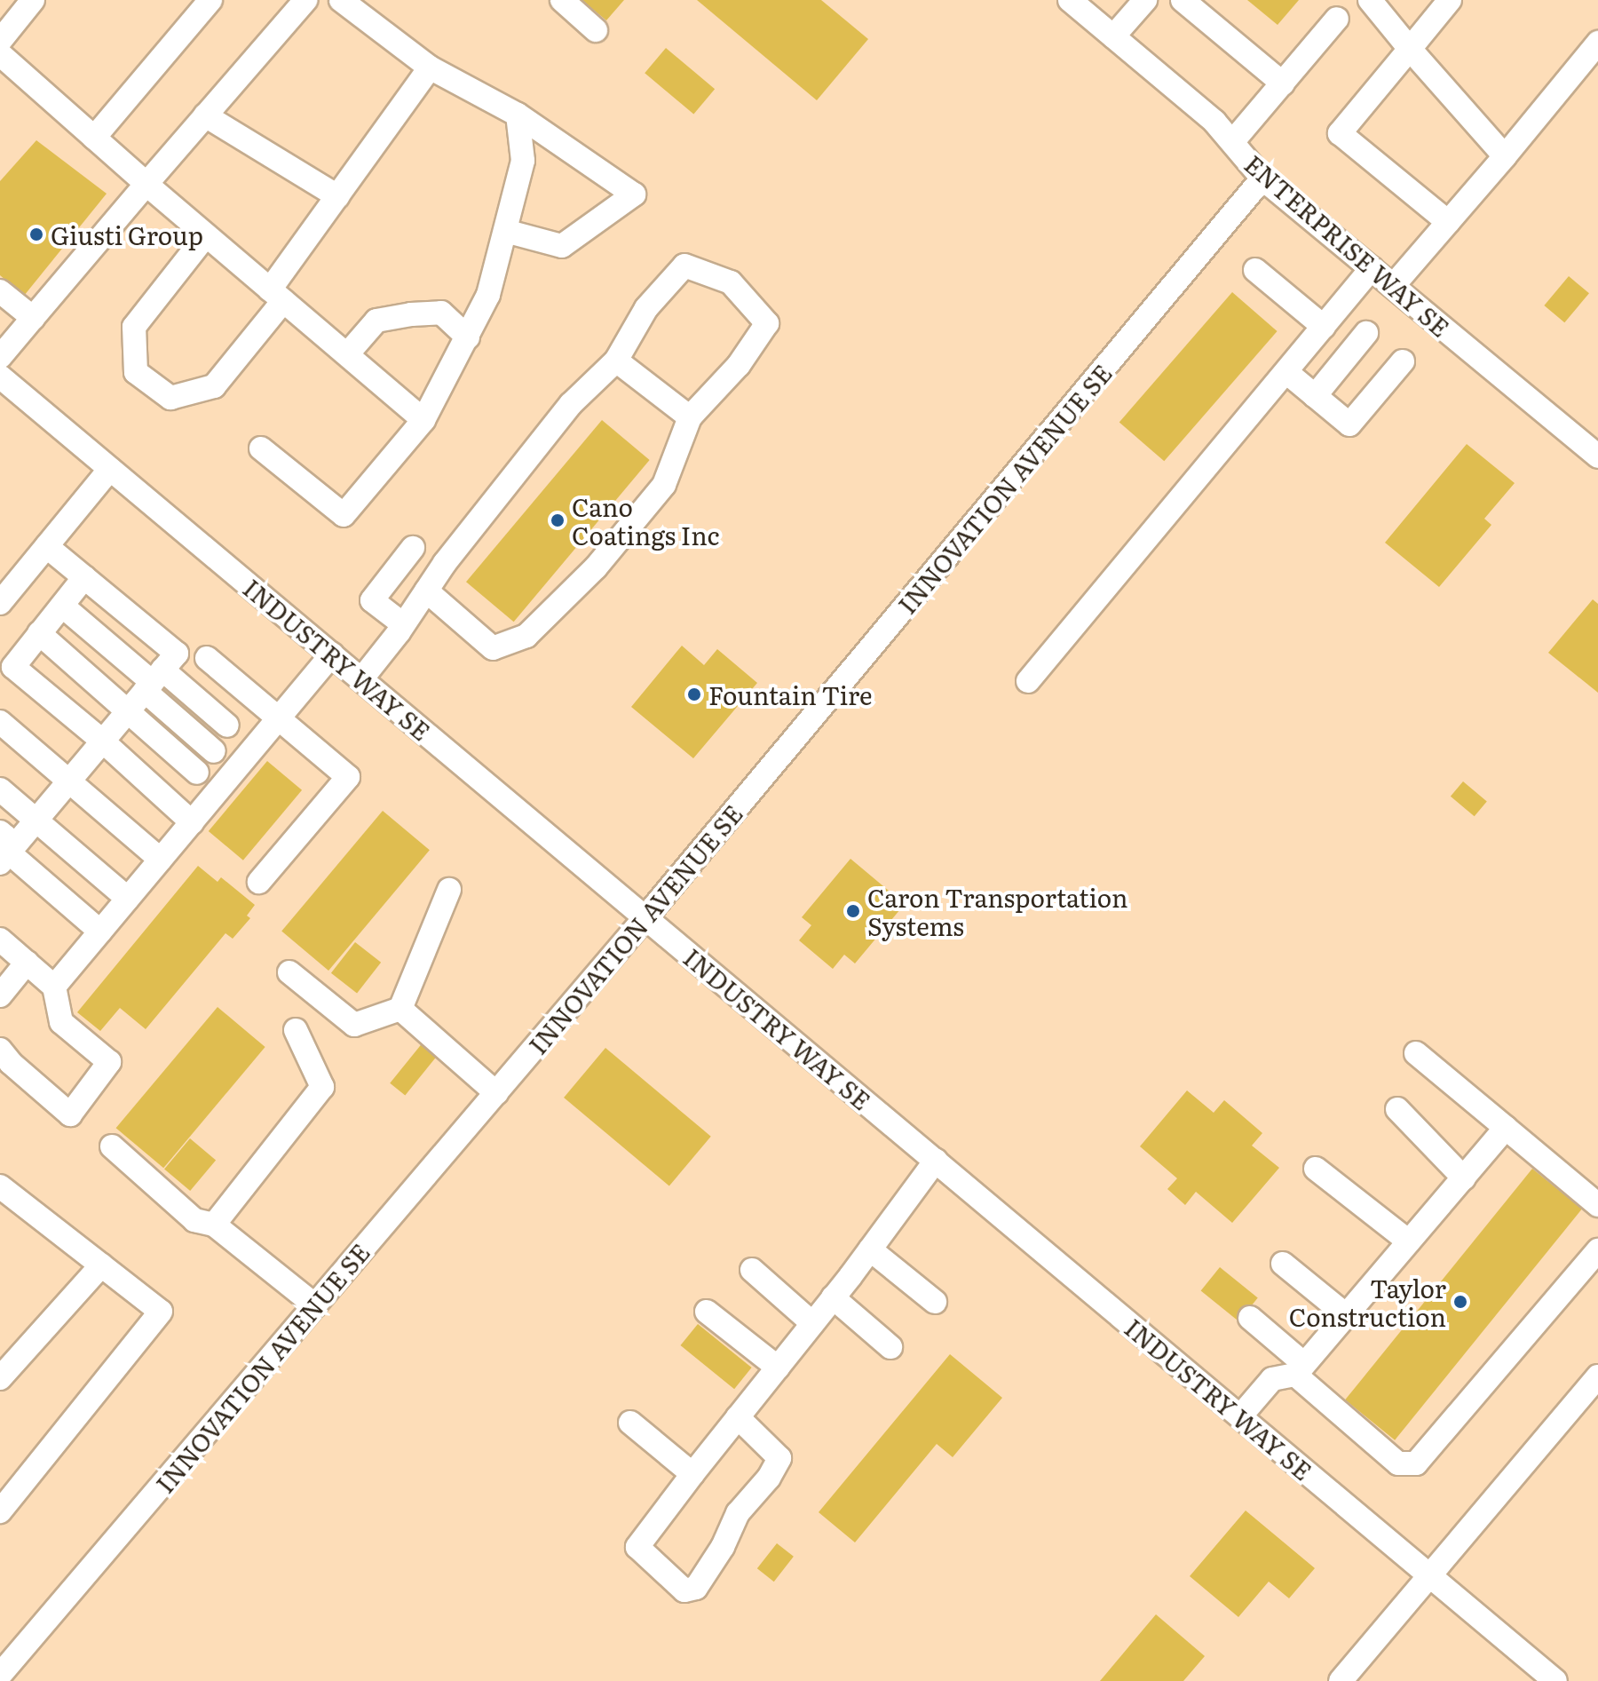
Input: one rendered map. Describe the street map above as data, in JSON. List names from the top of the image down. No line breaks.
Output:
{"streets":{"street":["ENTERPRISE WAY SE","INNOVATION AVENUE SE","INDUSTRY WAY SE"]},"crossings":[["ENTERPRISE WAY SE","INNOVATION AVENUE SE"],["INNOVATION AVENUE SE","INDUSTRY WAY SE"]],"places":["Giusti Group","Cano Coatings Inc","Fountain Tire","Caron Transportation Systems","Taylor Construction"]}
